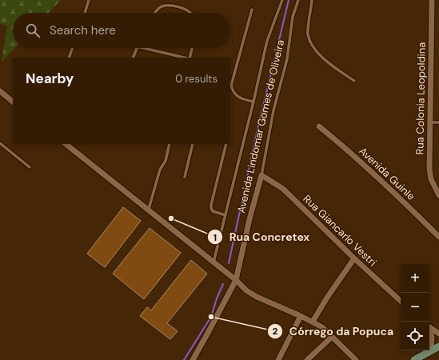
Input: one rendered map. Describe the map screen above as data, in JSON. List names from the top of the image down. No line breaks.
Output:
{"streets":{"street":["Rua Colonia Leopoldina","Avenida Lindomar Gomes de Oliveira","Avenida Guinle","Rua Giancarlo Vestri"]},"crossings":[["Avenida Lindomar Gomes de Oliveira","Rua Giancarlo Vestri"]],"places":["Rua Concretex","Córrego da Popuca"],"page":{"search":"Search here","heading":["Nearby","0 results"],"map_buttons":["+","−"]}}
